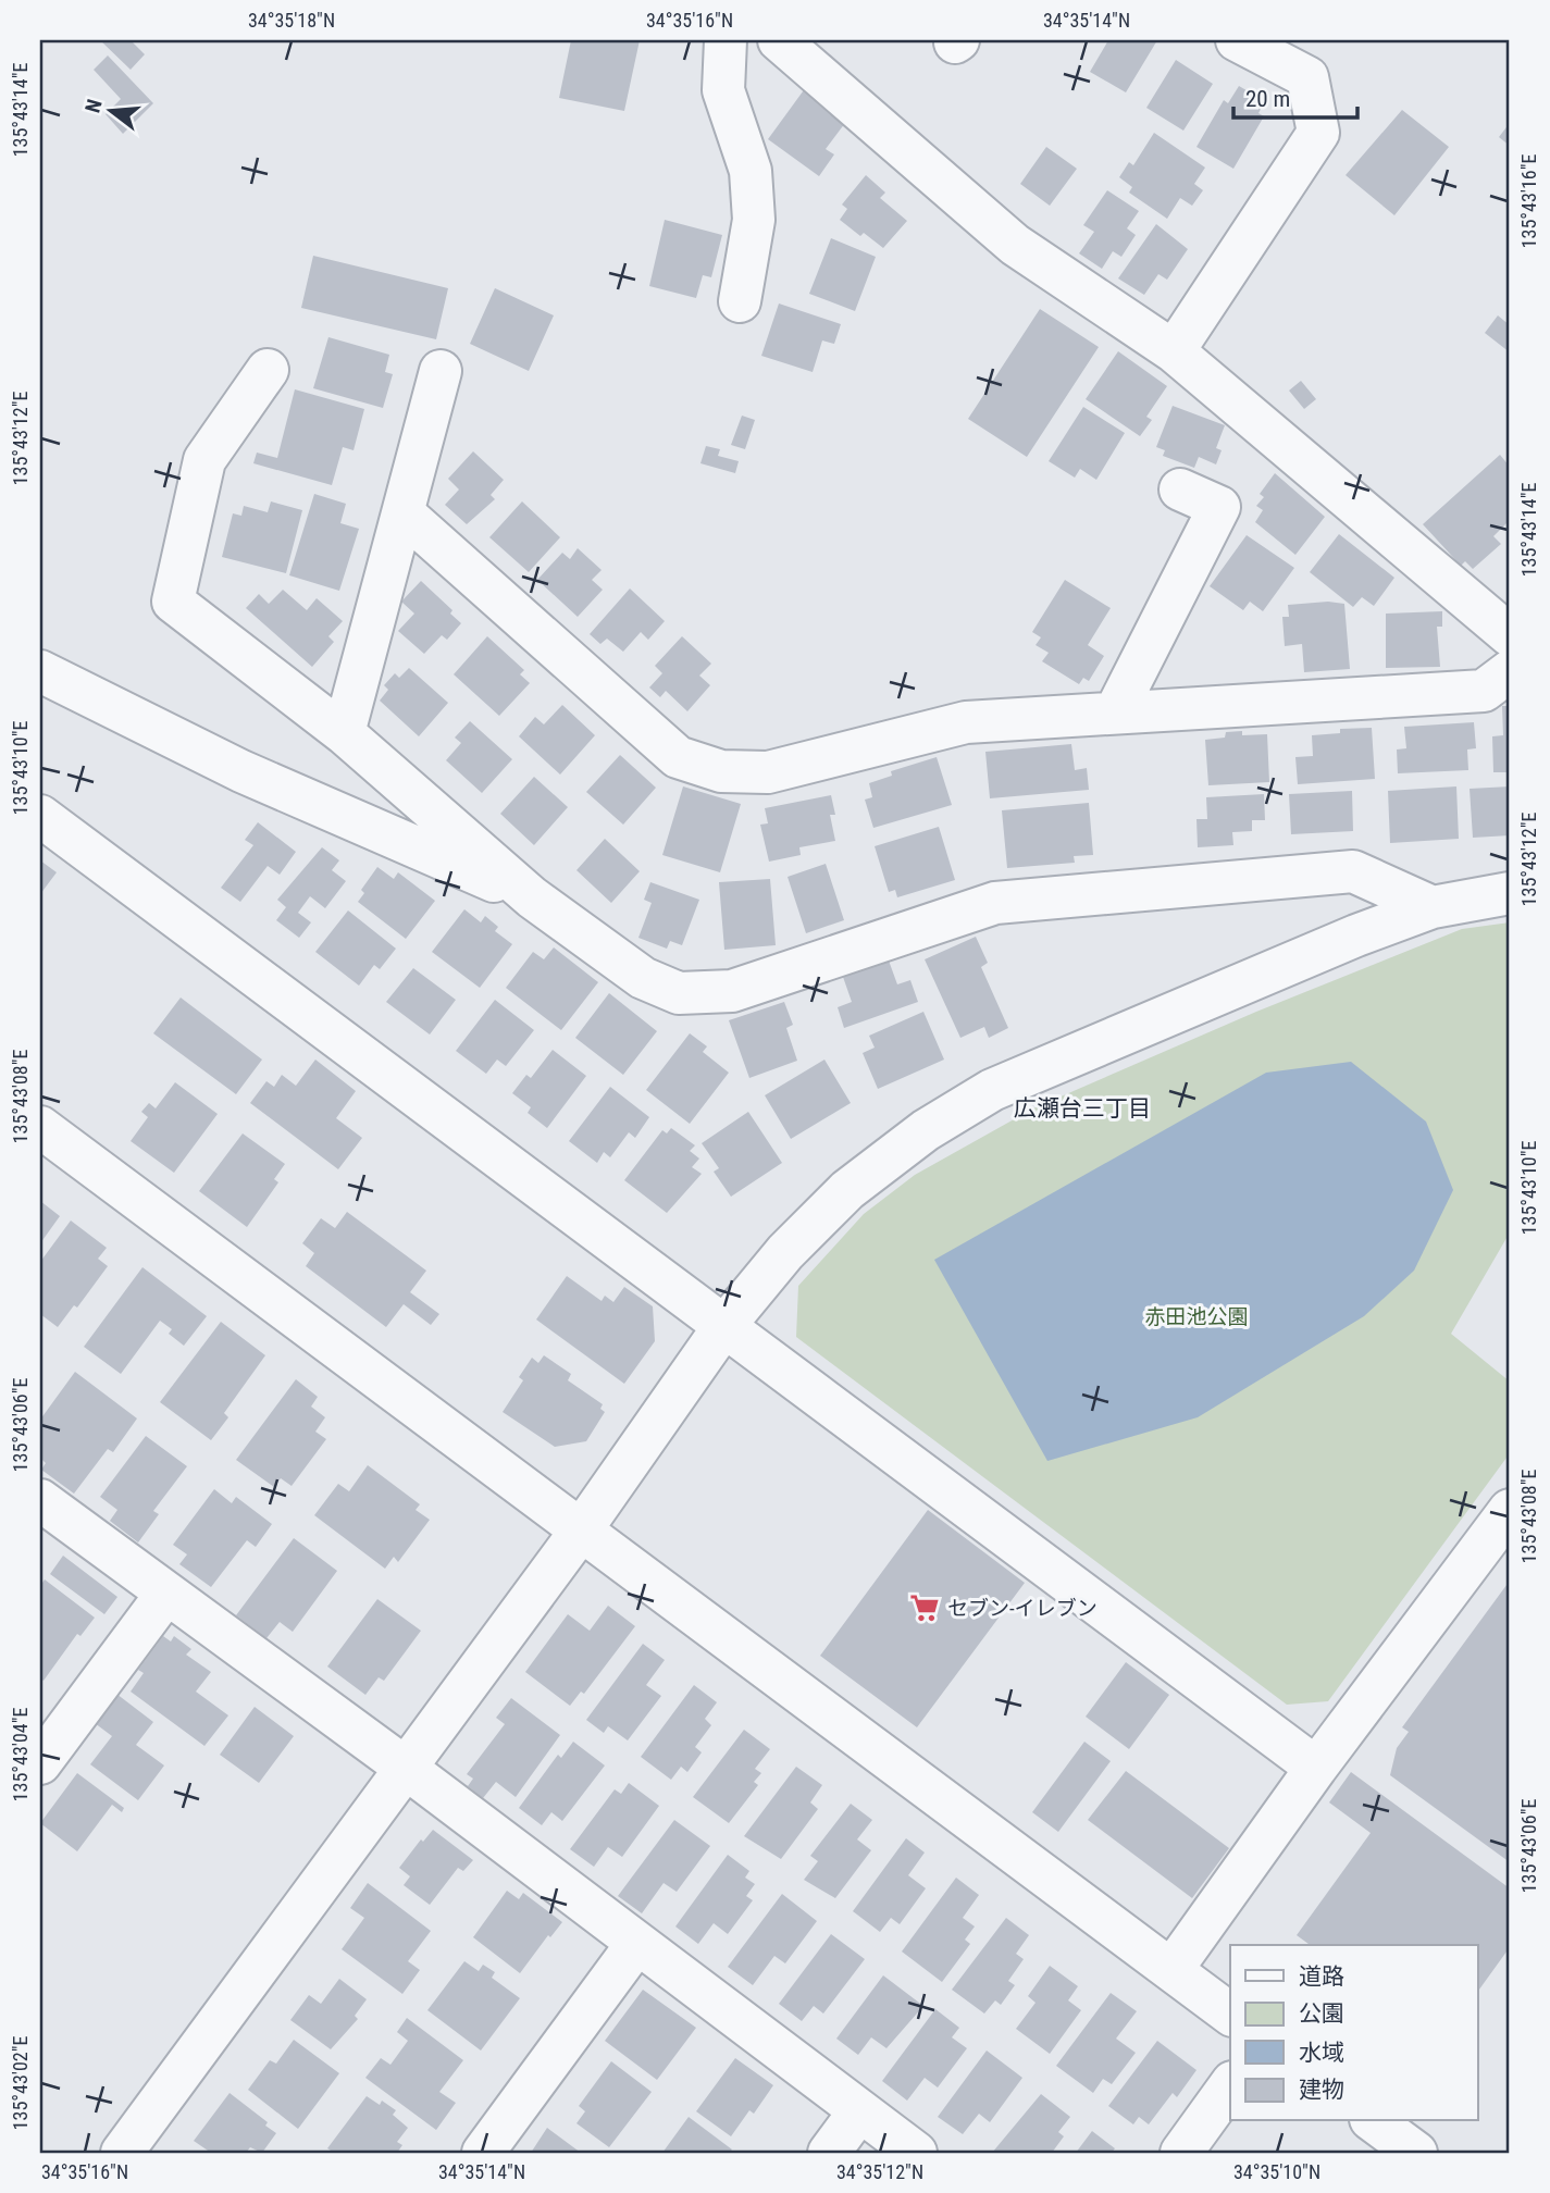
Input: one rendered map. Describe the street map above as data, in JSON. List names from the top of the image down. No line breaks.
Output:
{"districts":["広瀬台三丁目"],"parks":["赤田池公園"],"places":{"supermarket":["セブン-イレブン"]},"legend":["道路","公園","水域","建物"],"scale_bar":"20 m","north":"left","coordinates":["34°35'18\"N","34°35'16\"N","34°35'14\"N","135°43'14\"E","135°43'16\"E","135°43'12\"E","135°43'10\"E","135°43'08\"E","135°43'06\"E","135°43'04\"E","135°43'02\"E","34°35'12\"N","34°35'10\"N"]}
